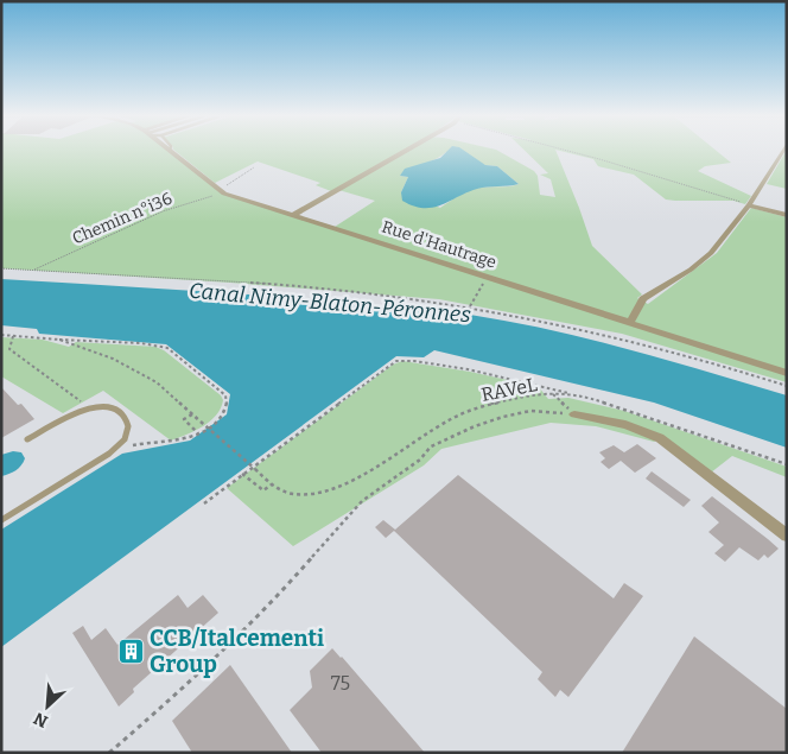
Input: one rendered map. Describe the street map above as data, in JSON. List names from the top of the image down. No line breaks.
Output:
{"streets":{"street":["Rue d'Hautrage"],"path":["Chemin n°i36","RAVeL"]},"crossings":[["Chemin n°i36","Rue d'Hautrage"]],"water":["Canal Nimy-Blaton-Péronnes"],"places":{"building":["CCB/Italcementi Group"]},"house_numbers":["75"],"north":"bottom left"}
